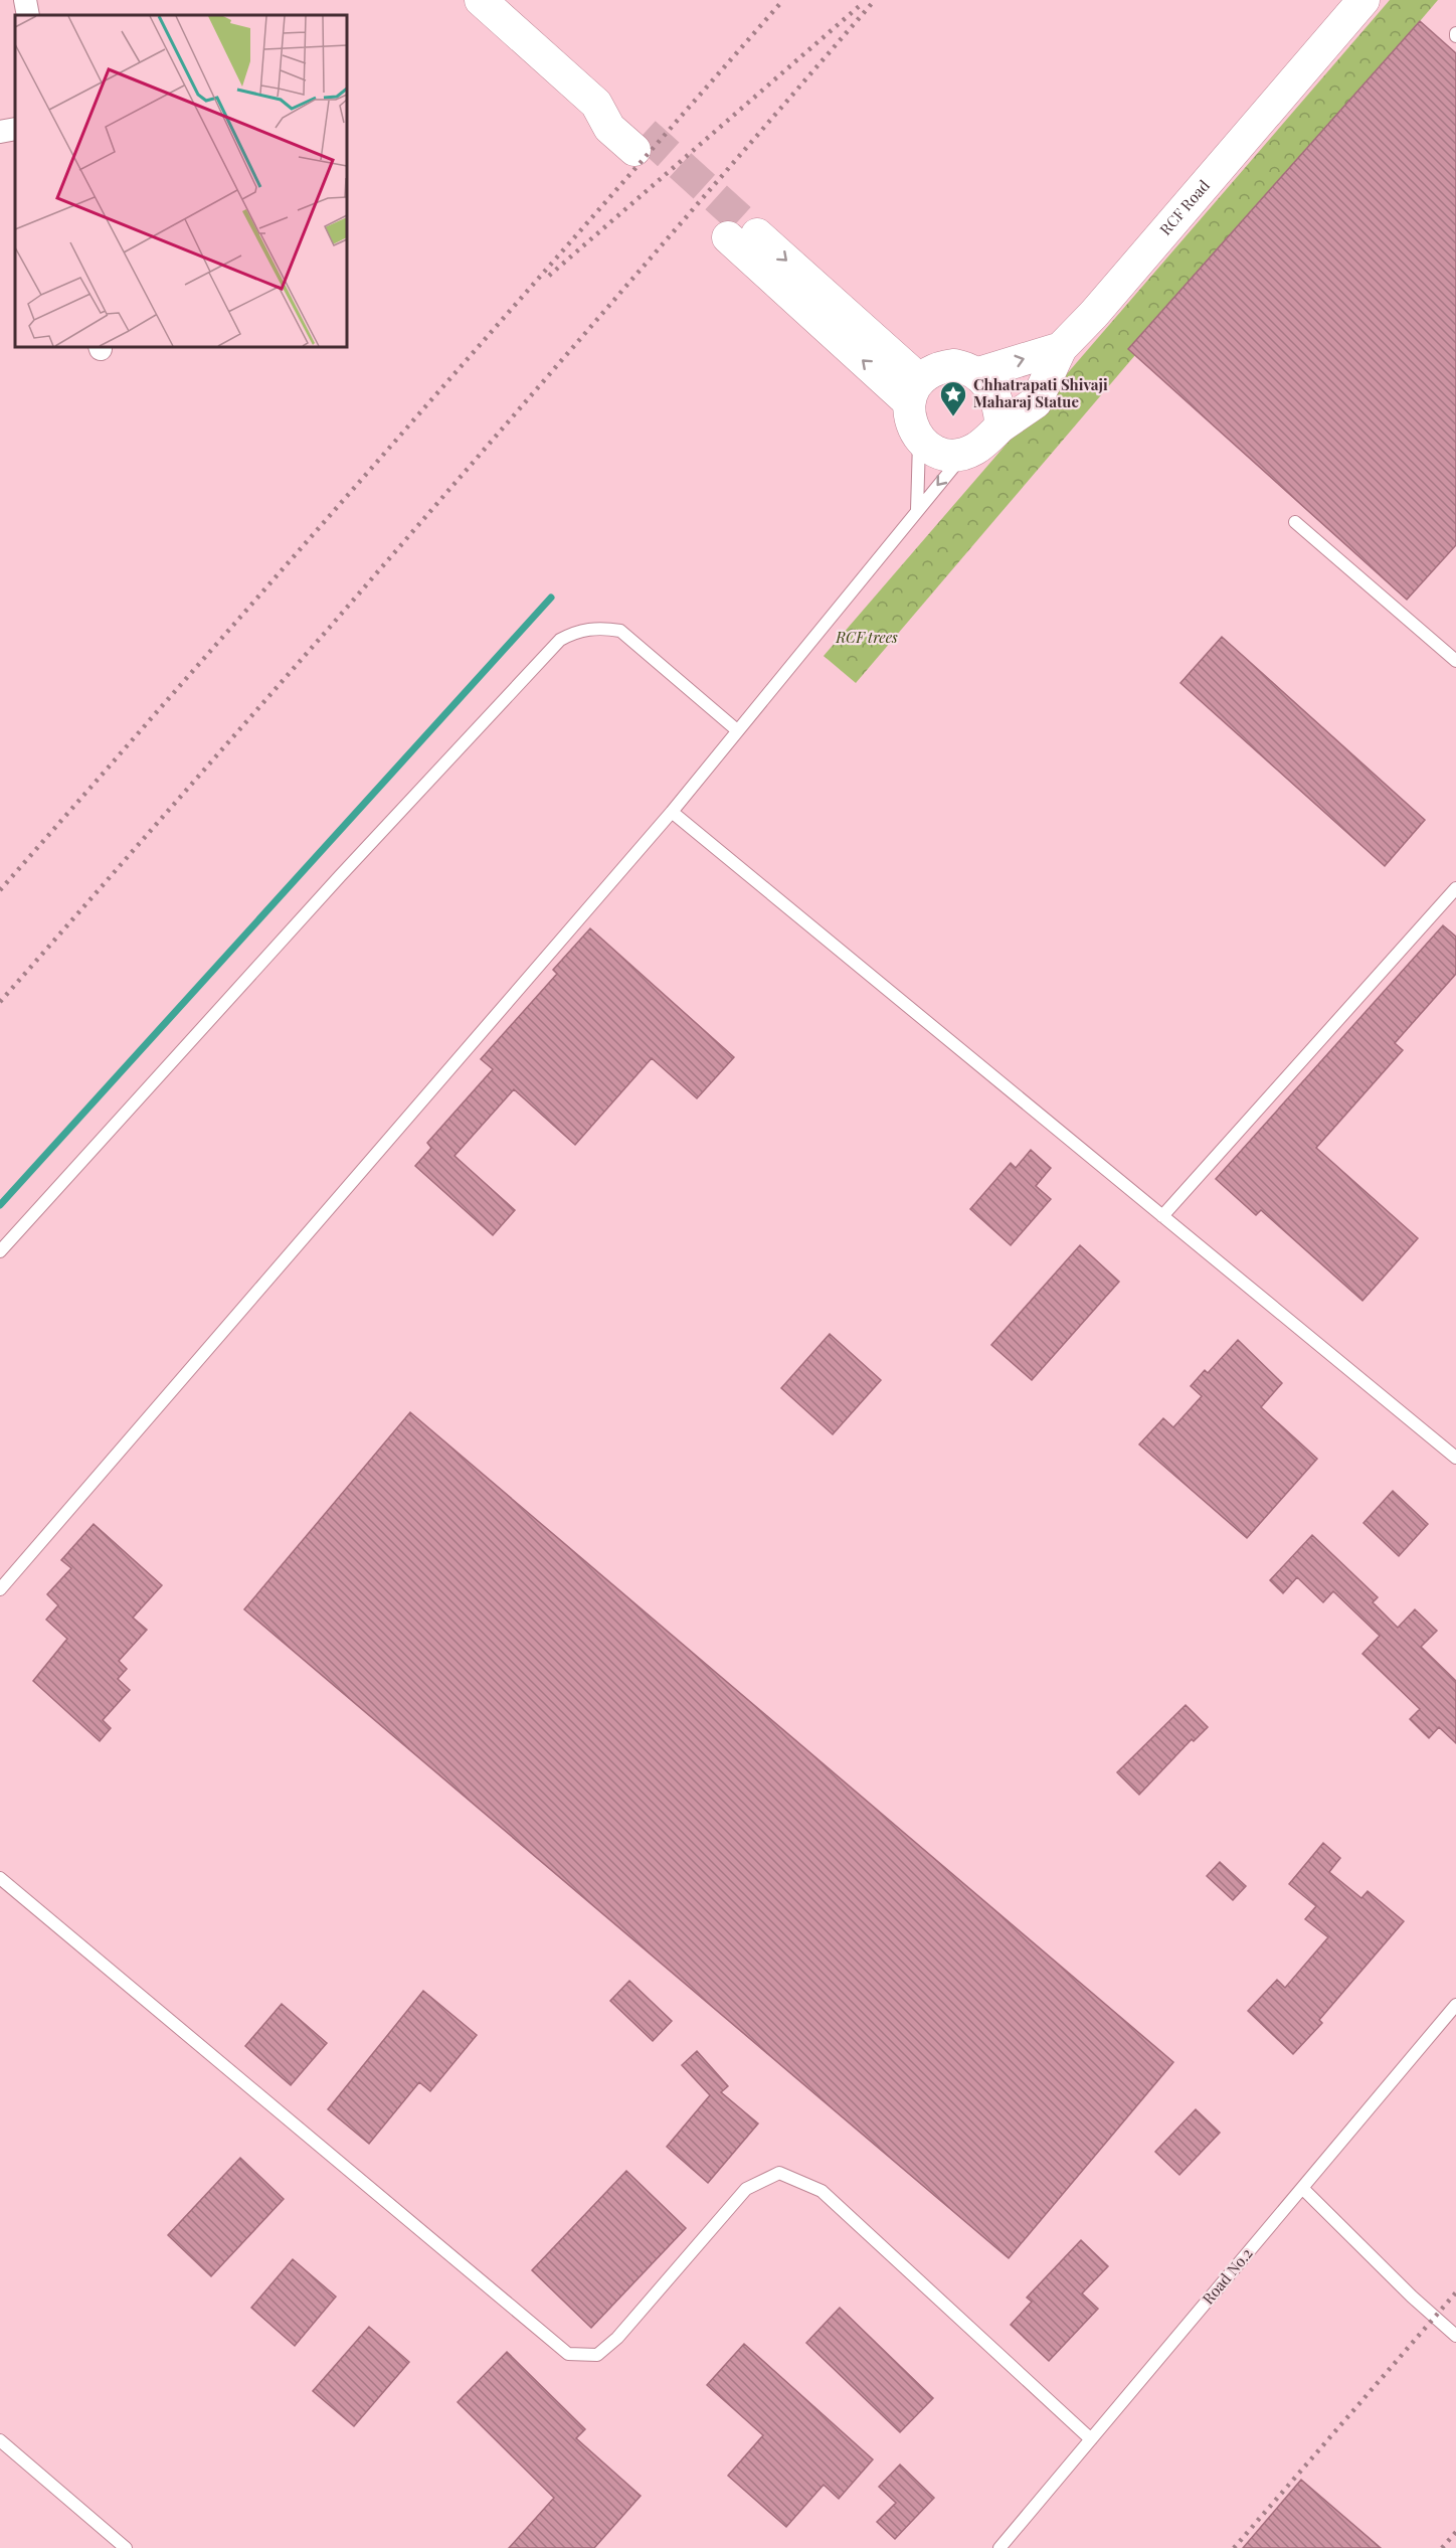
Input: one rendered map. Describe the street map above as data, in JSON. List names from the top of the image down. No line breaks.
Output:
{"streets":{"street":["RCF Road"],"lane":["Road No.2"]},"parks":["RCF trees"],"places":{"place":["Chhatrapati Shivaji Maharaj Statue"]}}
